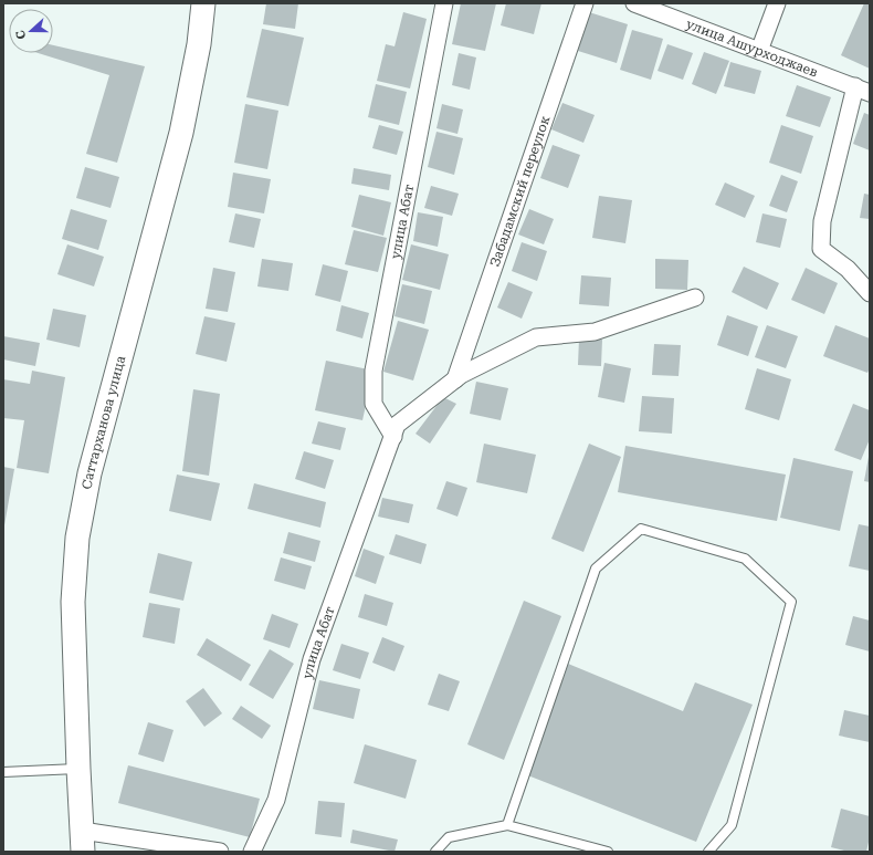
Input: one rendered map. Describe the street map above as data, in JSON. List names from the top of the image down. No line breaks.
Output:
{"streets":{"street":["улица Ашурходжаев","Забадамский переулок","улица Абат","Саттарханова улица"]},"crossings":[["Забадамский переулок","улица Абат"]],"north":"left"}
